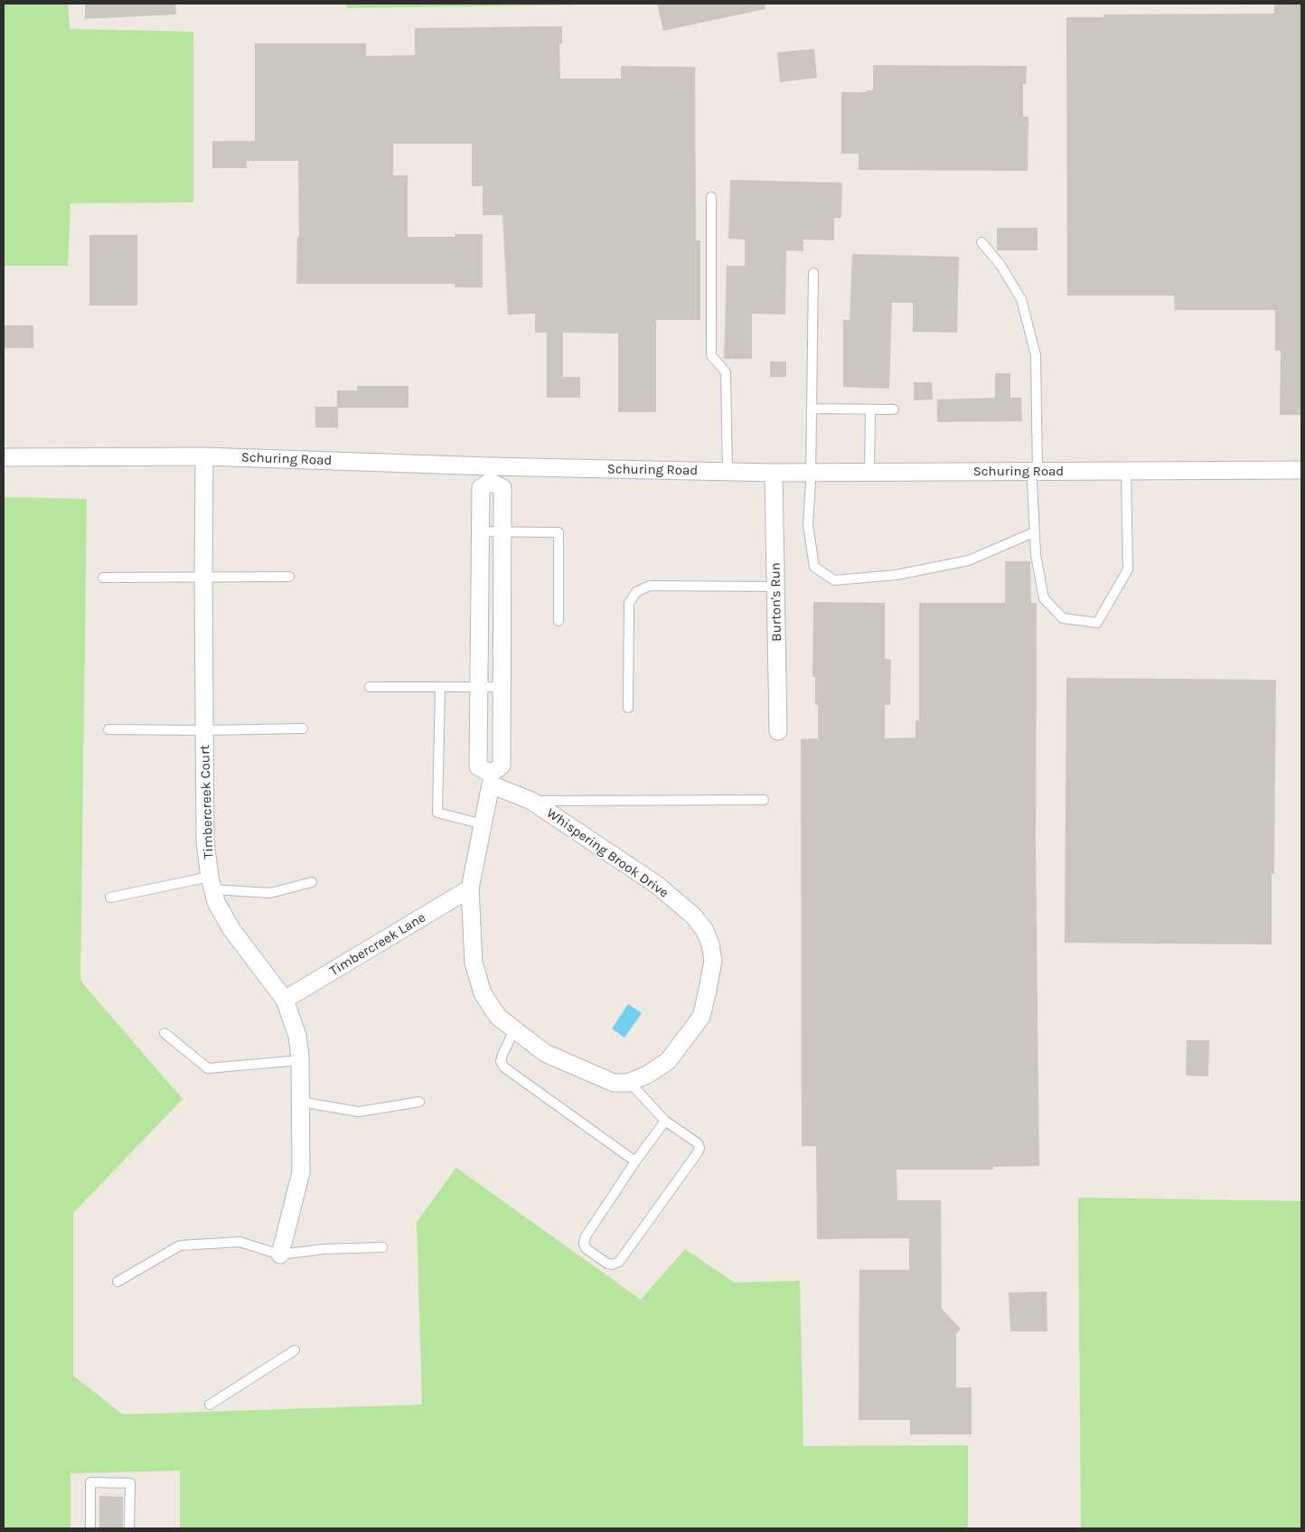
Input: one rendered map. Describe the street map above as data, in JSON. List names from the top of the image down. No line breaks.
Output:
{"streets":{"street":["Schuring Road","Burton's Run","Timbercreek Court","Whispering Brook Drive","Timbercreek Lane"]},"crossings":[["Schuring Road","Burton's Run"],["Schuring Road","Timbercreek Court"],["Schuring Road","Whispering Brook Drive"],["Timbercreek Court","Timbercreek Lane"],["Whispering Brook Drive","Timbercreek Lane"]]}
